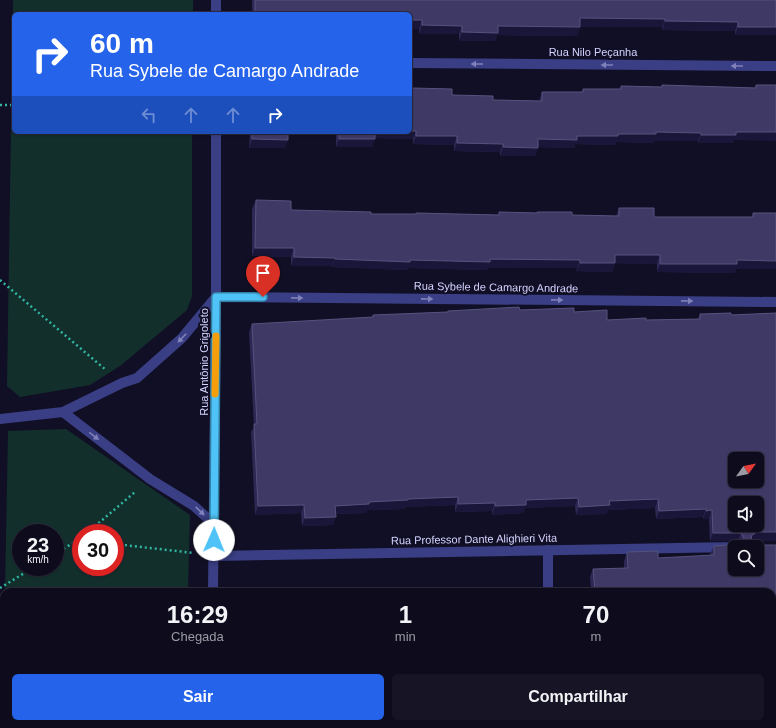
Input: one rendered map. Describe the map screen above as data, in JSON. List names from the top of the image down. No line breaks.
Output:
{"streets":{"street":["Rua Nilo Peçanha","Rua Sybele de Camargo Andrade","Rua Antônio Grigoleto","Rua Professor Dante Alighieri Vita"]},"crossings":[["Rua Sybele de Camargo Andrade","Rua Antônio Grigoleto"],["Rua Antônio Grigoleto","Rua Professor Dante Alighieri Vita"]],"one_way":["Rua Nilo Peçanha","Rua Sybele de Camargo Andrade"],"north":"top right","page":{"turn":["60 m","Rua Sybele de Camargo Andrade"],"speed":"23 km/h","limit":"30","eta":["16:29","Chegada","1","min","70","m"],"buttons":["Sair","Compartilhar"]}}
